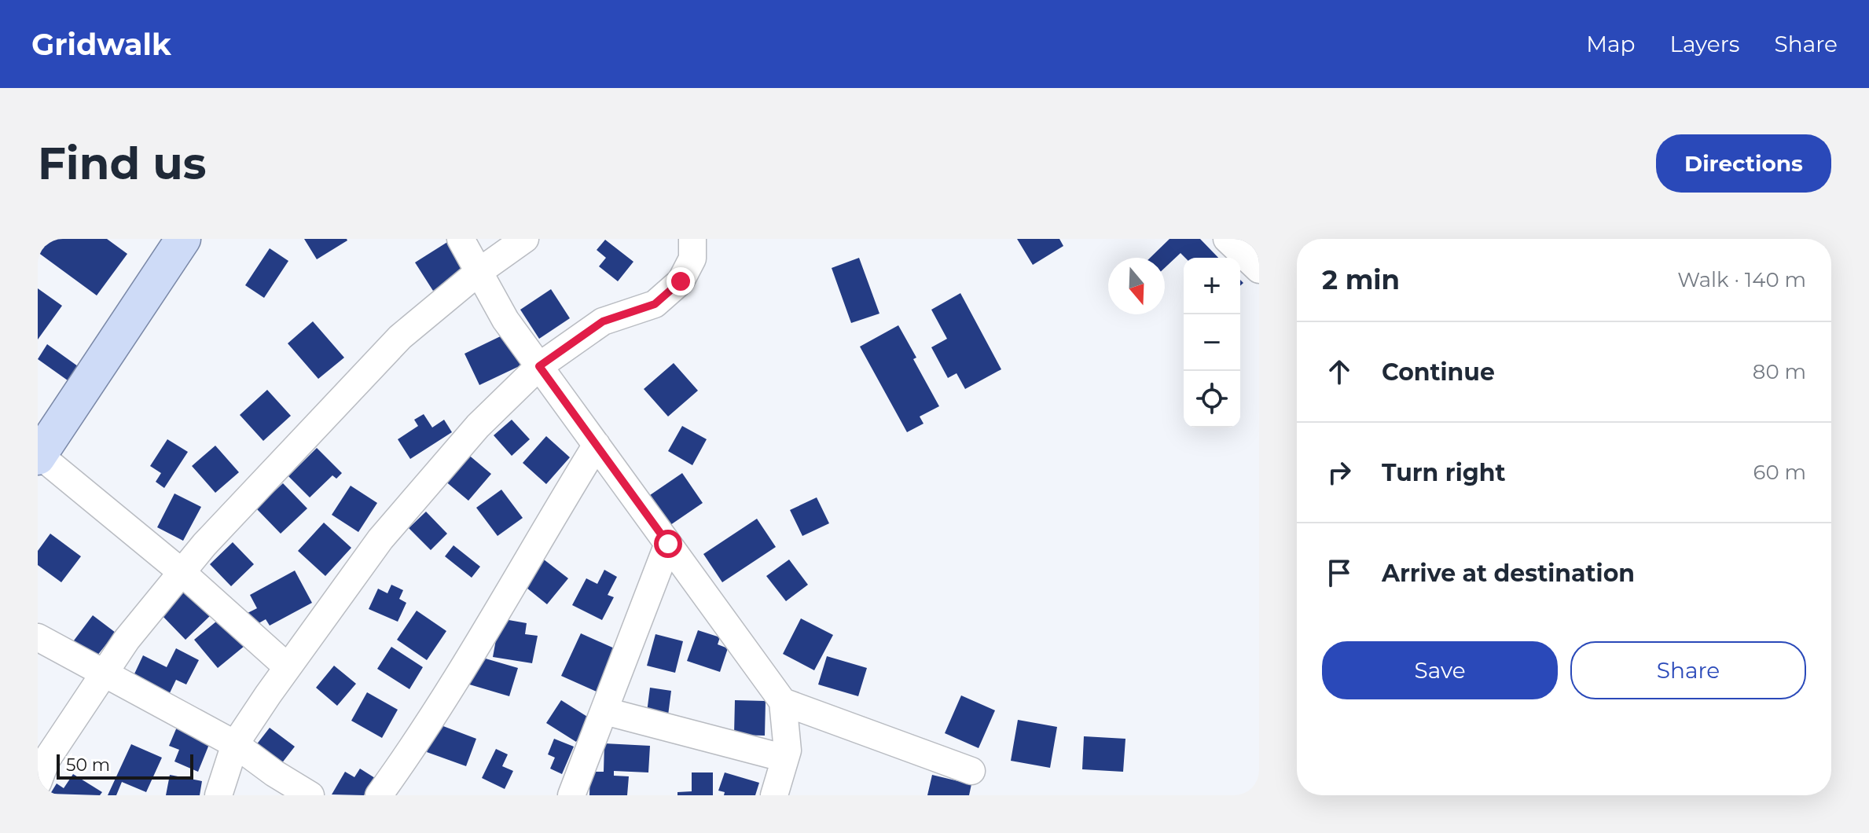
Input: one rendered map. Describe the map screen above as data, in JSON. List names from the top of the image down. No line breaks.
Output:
{"scale_bar":"50 m","north":"bottom","page":{"header":"Gridwalk","nav":["Map","Layers","Share"],"buttons":["Directions",["Save","Share"]],"title":"Find us","heading":["2 min","Walk · 140 m"],"map_buttons":["+","−"],"list":[["Continue","80 m"],["Turn right","60 m"],"Arrive at destination"],"scale":"50 m"}}
